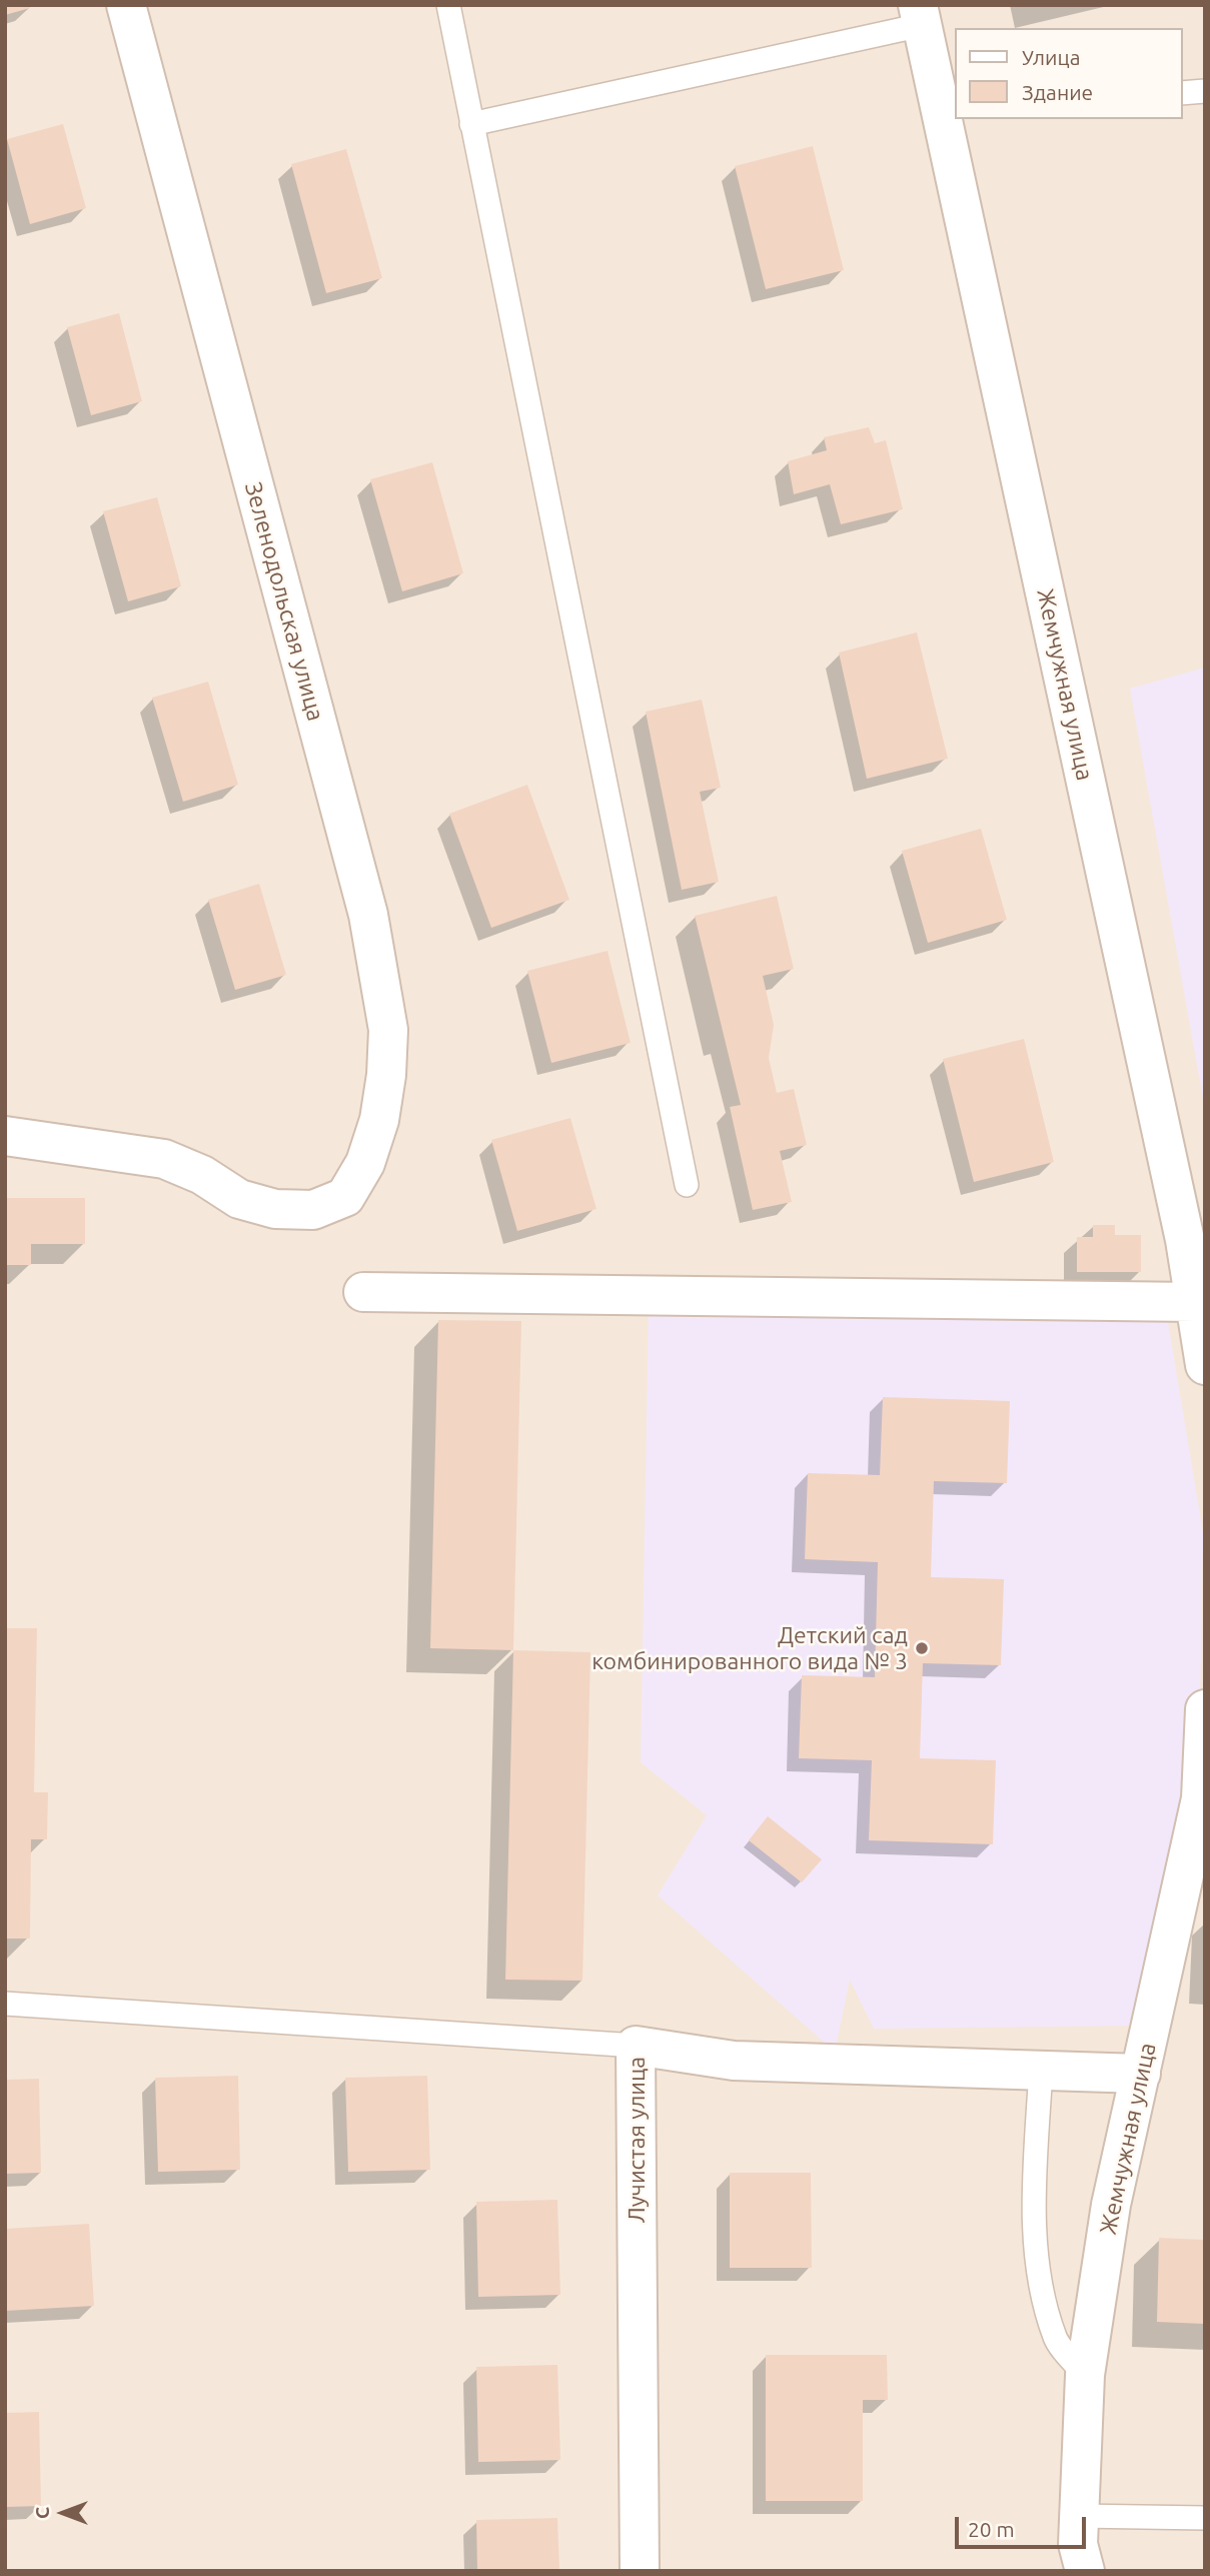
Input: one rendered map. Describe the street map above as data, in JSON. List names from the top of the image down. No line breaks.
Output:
{"streets":{"street":["Зеленодольская улица","Жемчужная улица","Лучистая улица"]},"crossings":[["Жемчужная улица","Лучистая улица"]],"places":["Детский сад комбинированного вида № 3"],"legend":["Улица","Здание"],"scale_bar":"20 m","north":"left"}
